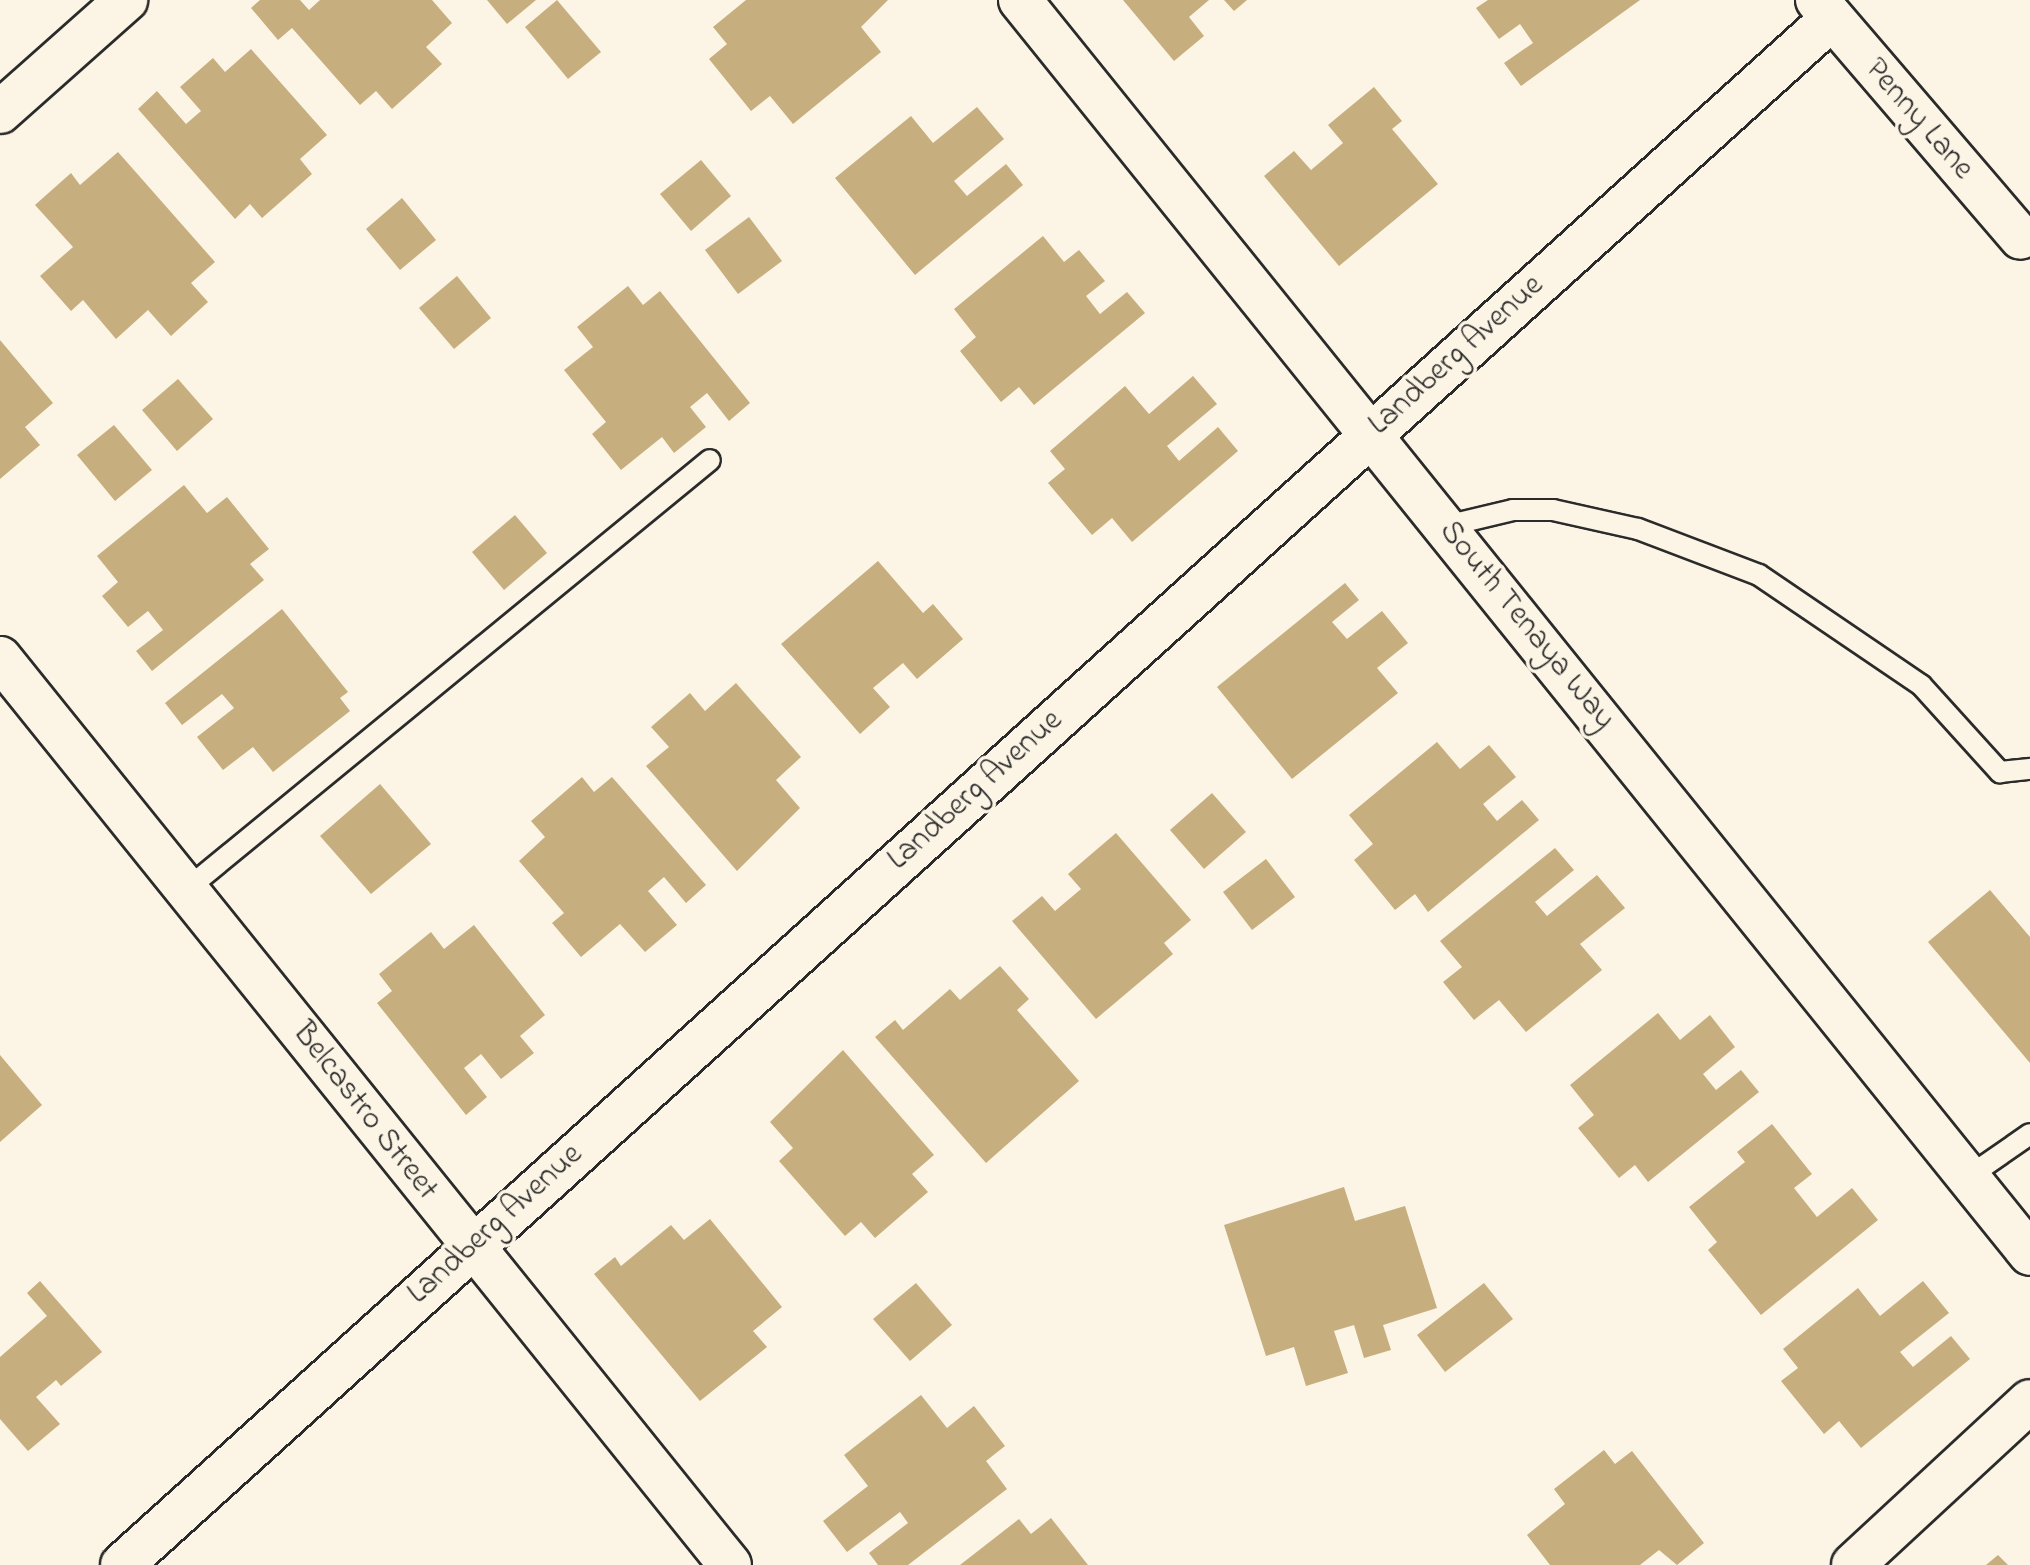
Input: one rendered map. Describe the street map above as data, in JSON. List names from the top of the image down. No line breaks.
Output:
{"streets":{"street":["Penny Lane","Landberg Avenue","South Tenaya Way","Belcastro Street"]},"crossings":[["Penny Lane","Landberg Avenue"],["Landberg Avenue","South Tenaya Way"],["Landberg Avenue","Belcastro Street"]]}
